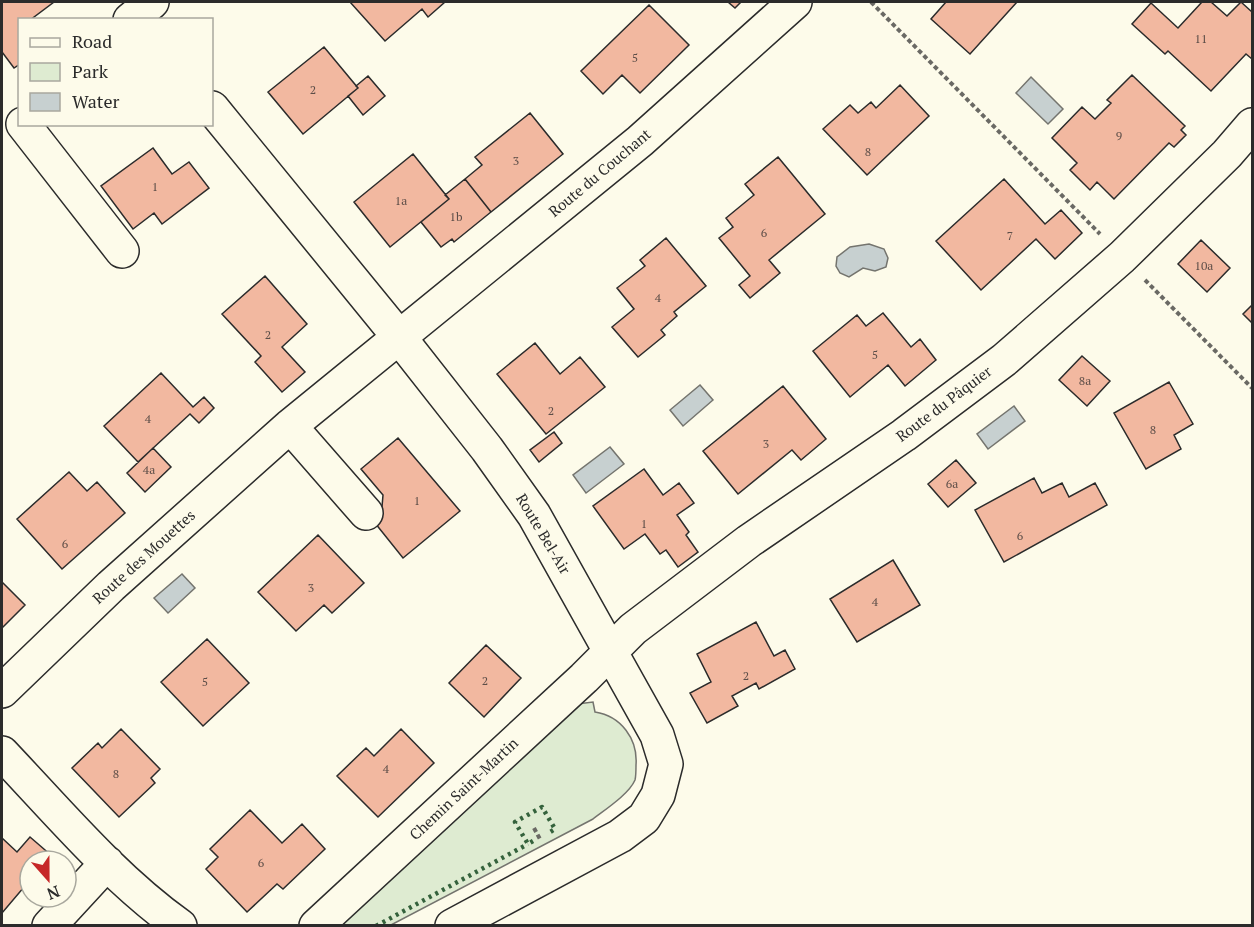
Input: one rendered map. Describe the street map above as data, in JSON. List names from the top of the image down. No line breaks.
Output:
{"streets":{"street":["Route du Couchant","Route du Pâquier","Route Bel-Air","Route des Mouettes","Chemin Saint-Martin"]},"crossings":[["Route du Couchant","Route Bel-Air"],["Route du Couchant","Route des Mouettes"],["Route du Pâquier","Route Bel-Air"],["Route du Pâquier","Chemin Saint-Martin"],["Route Bel-Air","Route des Mouettes"],["Route Bel-Air","Chemin Saint-Martin"]],"house_numbers":["11","5","2","9","8","3","1","1a","1b","6","7","10a","4","2","5","8a","2","4","8","3","4a","6a","1","1","6","6","3","4","2","2","5","4","8","6"],"legend":["Road","Park","Water"],"north":"bottom"}
